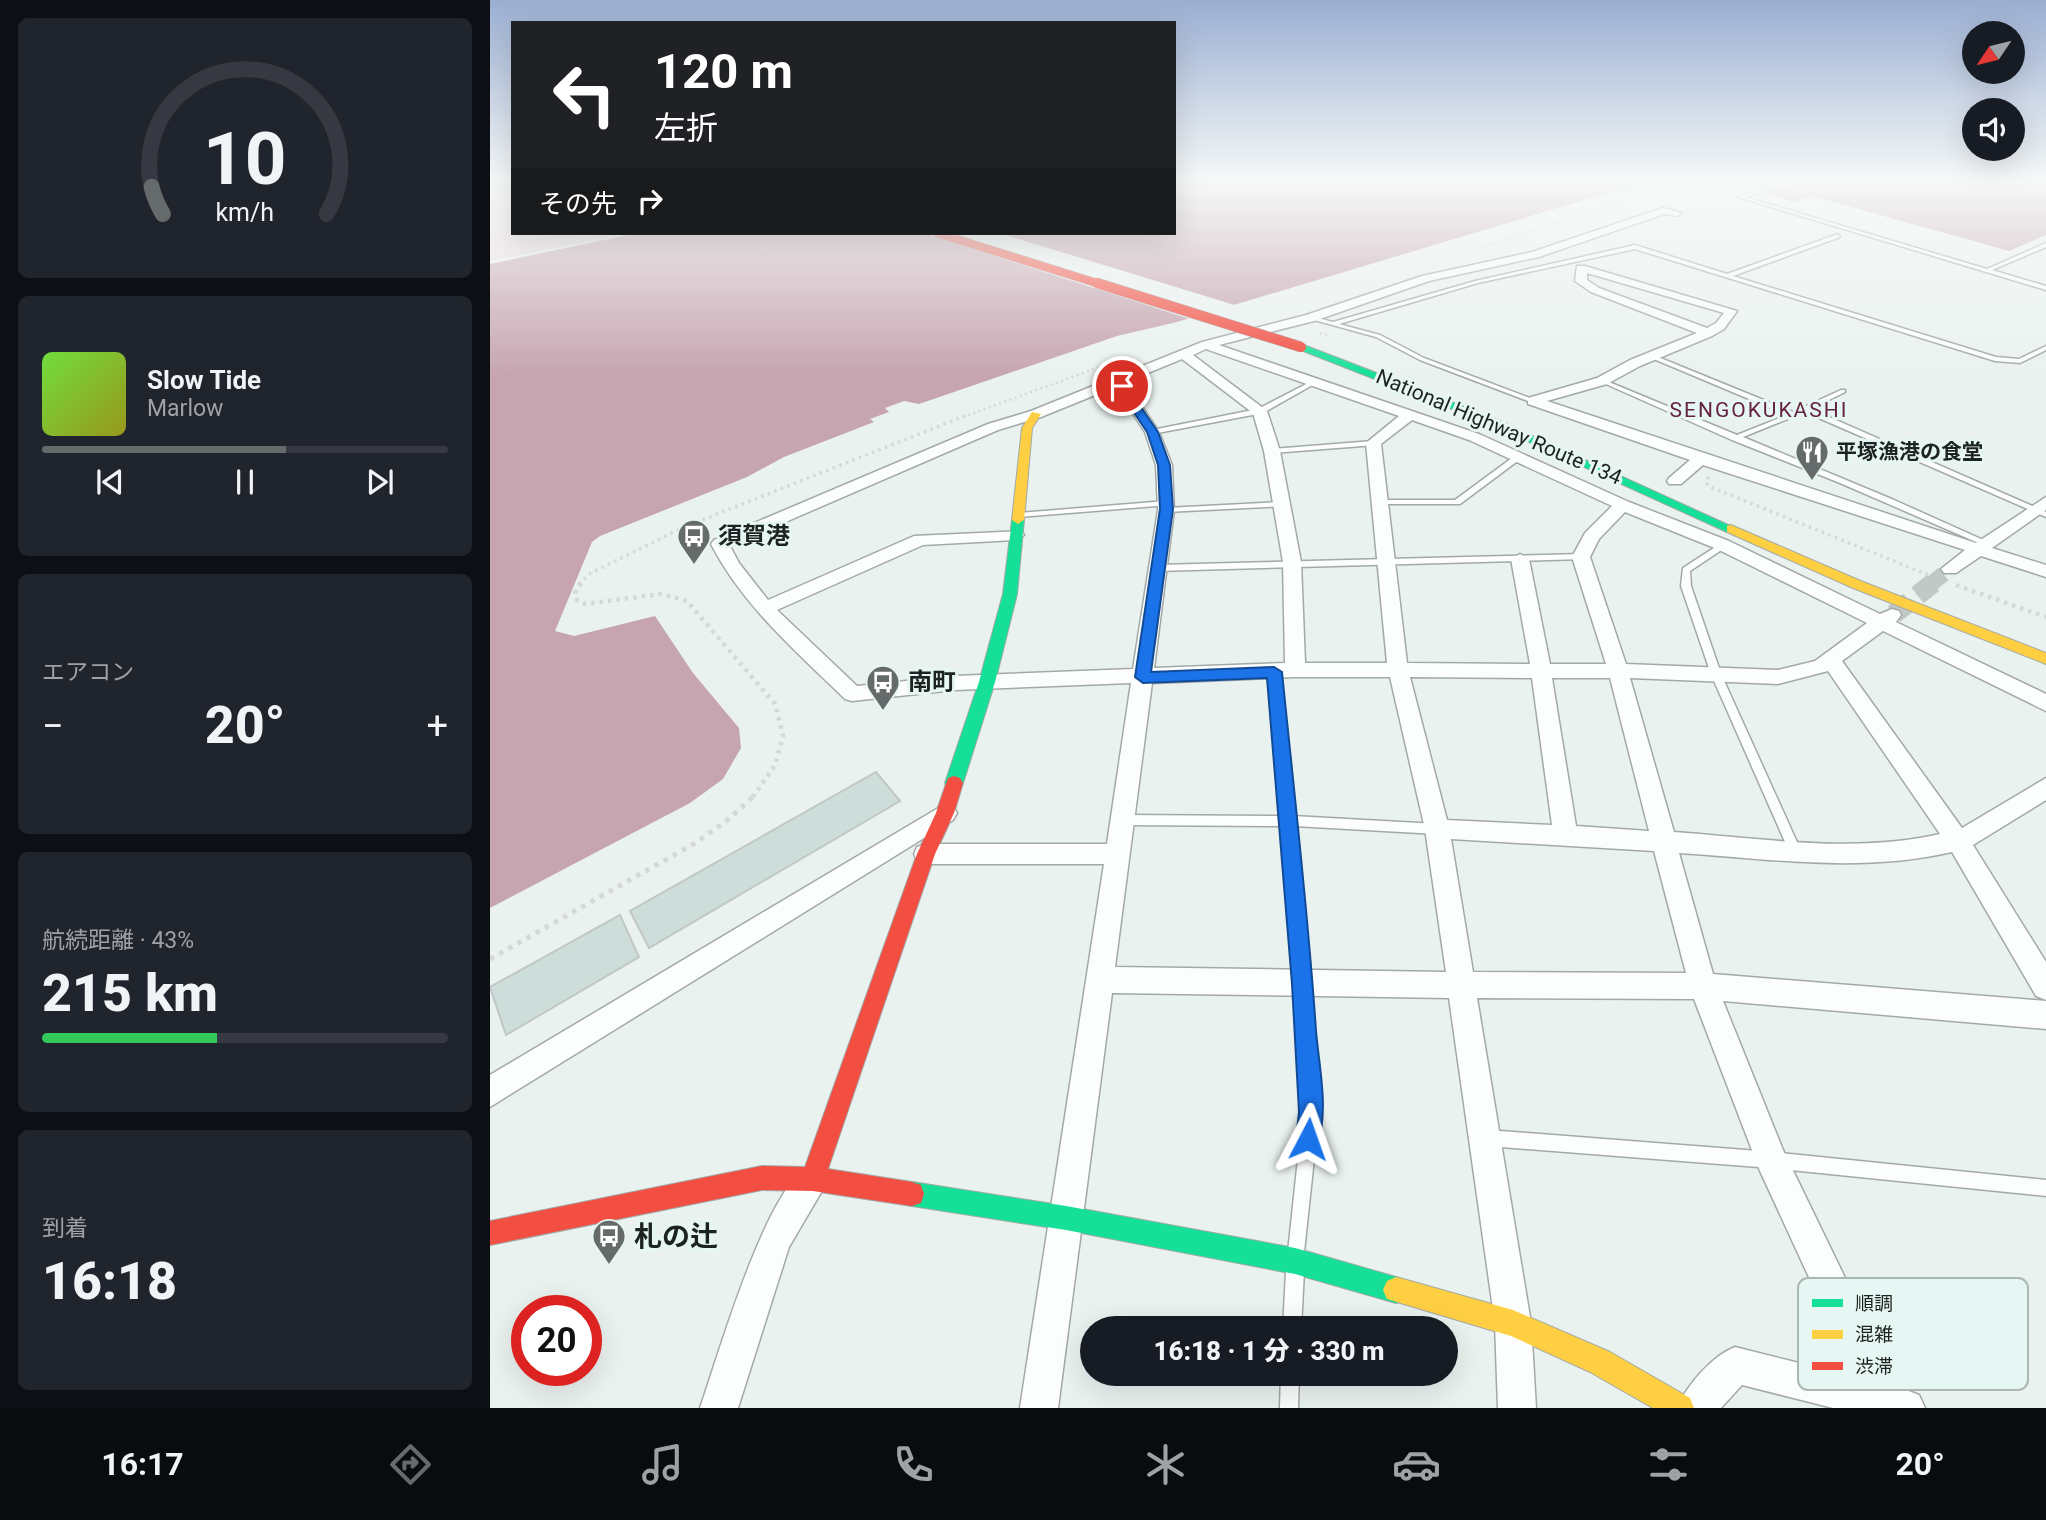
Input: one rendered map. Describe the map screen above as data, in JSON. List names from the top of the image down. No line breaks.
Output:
{"streets":{"main road":["National Highway Route 134"]},"districts":["SENGOKUKASHI"],"places":{"restaurant":["平塚漁港の食堂"],"bus stop":["須賀港","南町","札の辻"]},"legend":["順調","混雑","渋滞"],"north":"bottom left","page":{"turn":["120 m","左折"],"then":"その先","song":["Slow Tide","Marlow"],"tile":["エアコン",["航続距離 · 43%","215 km"],["到着","16:18"]],"heat":["−","20°","+"],"limit":"20","trip":"16:18 · 1 分 · 330 m","tabs":["16:17","20°"],"gauge":["10","km/h"]}}
